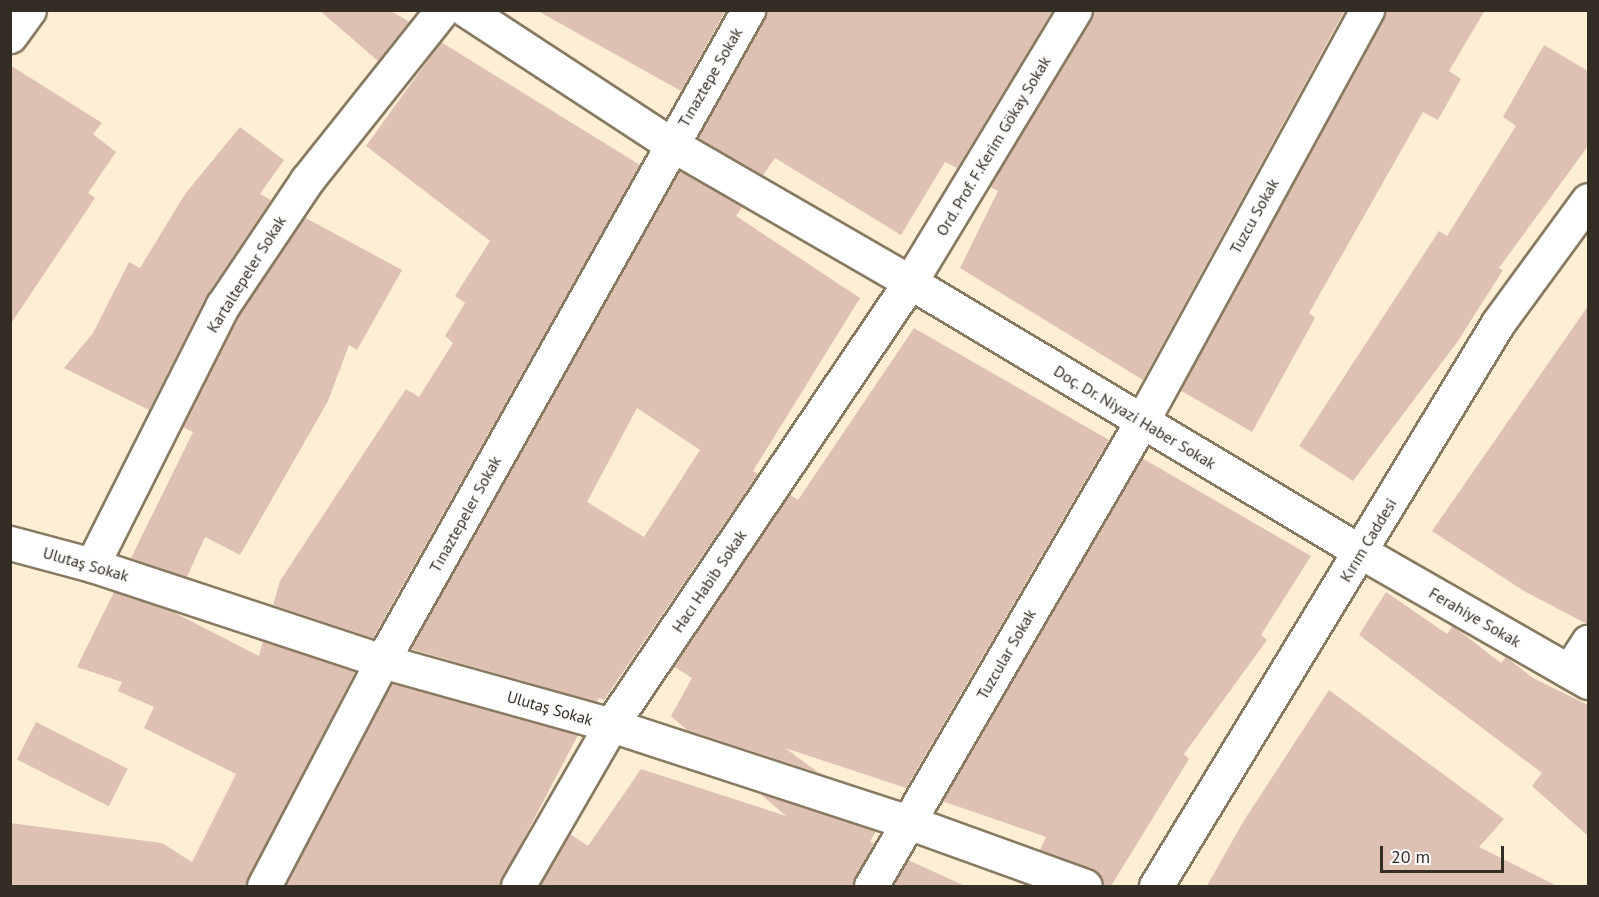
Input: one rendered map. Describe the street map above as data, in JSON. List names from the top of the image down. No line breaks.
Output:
{"streets":{"street":["Tınaztepe Sokak","Ord. Prof. F.Kerim Gökay Sokak","Tuzcu Sokak","Kartaltepeler Sokak","Doç. Dr. Niyazi Haber Sokak","Tınaztepeler Sokak","Kırım Caddesi","Ulutaş Sokak","Hacı Habib Sokak","Ferahiye Sokak","Tuzcular Sokak"]},"crossings":[["Tınaztepe Sokak","Doç. Dr. Niyazi Haber Sokak"],["Tınaztepe Sokak","Tınaztepeler Sokak"],["Ord. Prof. F.Kerim Gökay Sokak","Doç. Dr. Niyazi Haber Sokak"],["Ord. Prof. F.Kerim Gökay Sokak","Hacı Habib Sokak"],["Tuzcu Sokak","Doç. Dr. Niyazi Haber Sokak"],["Tuzcu Sokak","Tuzcular Sokak"],["Kartaltepeler Sokak","Ulutaş Sokak"],["Doç. Dr. Niyazi Haber Sokak","Tınaztepeler Sokak"],["Doç. Dr. Niyazi Haber Sokak","Kırım Caddesi"],["Doç. Dr. Niyazi Haber Sokak","Hacı Habib Sokak"],["Doç. Dr. Niyazi Haber Sokak","Ferahiye Sokak"],["Doç. Dr. Niyazi Haber Sokak","Tuzcular Sokak"],["Tınaztepeler Sokak","Ulutaş Sokak"],["Kırım Caddesi","Ferahiye Sokak"],["Ulutaş Sokak","Hacı Habib Sokak"],["Ulutaş Sokak","Tuzcular Sokak"]],"scale_bar":"20 m"}
